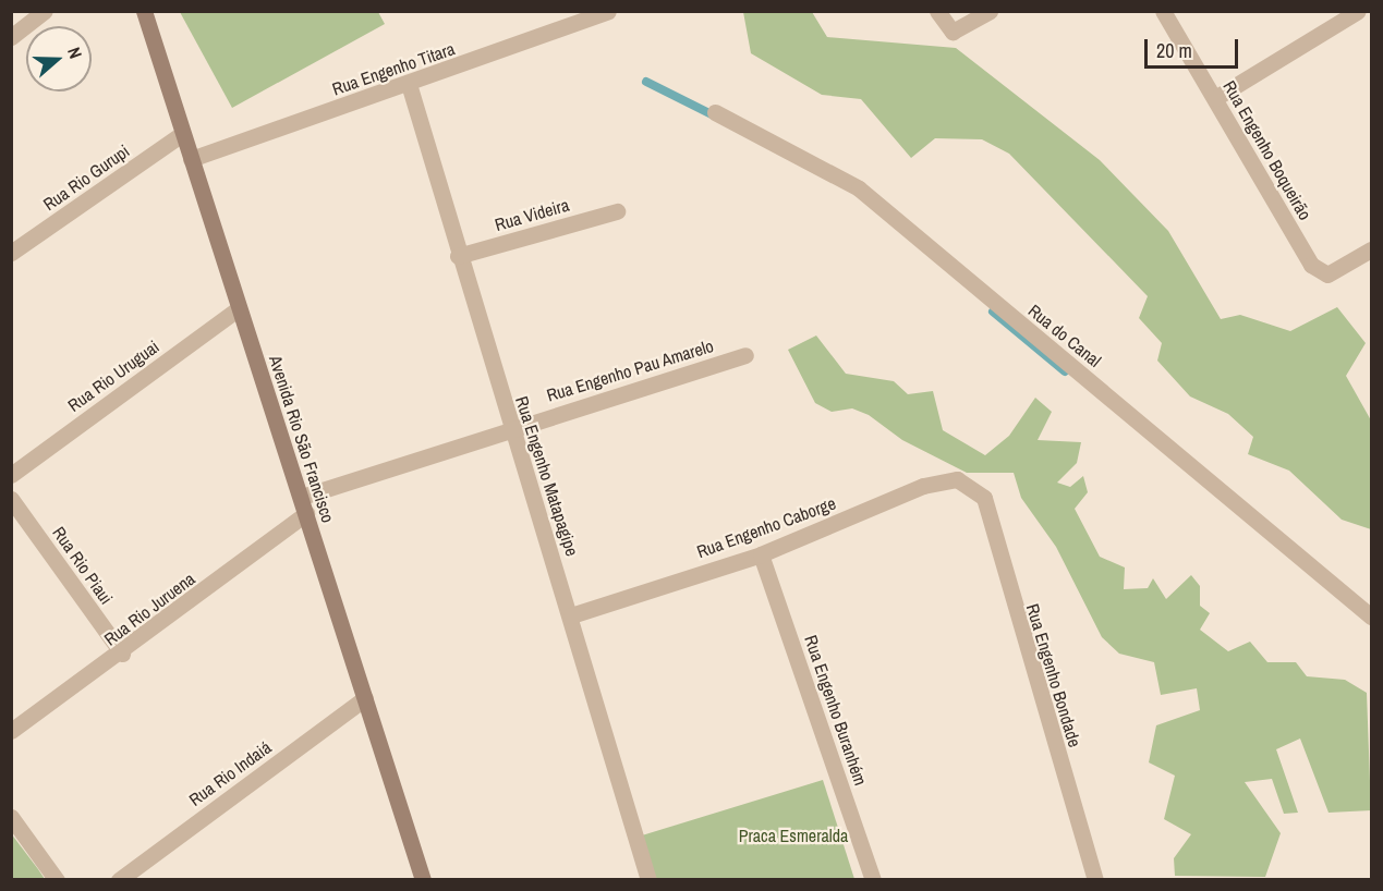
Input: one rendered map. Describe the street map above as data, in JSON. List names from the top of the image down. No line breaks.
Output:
{"streets":{"main road":["Avenida Rio São Francisco"],"street":["Rua Engenho Titara","Rua Engenho Boqueirão","Rua Rio Gurupi","Rua Videira","Rua do Canal","Rua Engenho Pau Amarelo","Rua Rio Uruguai","Rua Engenho Matapagipe","Rua Engenho Caborge","Rua Rio Piaui","Rua Rio Juruena","Rua Engenho Bondade","Rua Engenho Buranhém","Rua Rio Indaiá"]},"crossings":[["Rua Engenho Titara","Avenida Rio São Francisco"],["Rua Engenho Titara","Rua Engenho Matapagipe"],["Rua Rio Gurupi","Avenida Rio São Francisco"],["Rua Videira","Rua Engenho Matapagipe"],["Rua Engenho Pau Amarelo","Avenida Rio São Francisco"],["Rua Engenho Pau Amarelo","Rua Engenho Matapagipe"],["Rua Engenho Pau Amarelo","Rua Rio Juruena"],["Rua Rio Uruguai","Avenida Rio São Francisco"],["Avenida Rio São Francisco","Rua Rio Juruena"],["Avenida Rio São Francisco","Rua Rio Indaiá"],["Rua Engenho Matapagipe","Rua Engenho Caborge"],["Rua Engenho Caborge","Rua Engenho Bondade"],["Rua Engenho Caborge","Rua Engenho Buranhém"],["Rua Rio Piaui","Rua Rio Juruena"]],"parks":["Praca Esmeralda"],"scale_bar":"20 m","north":"right"}
